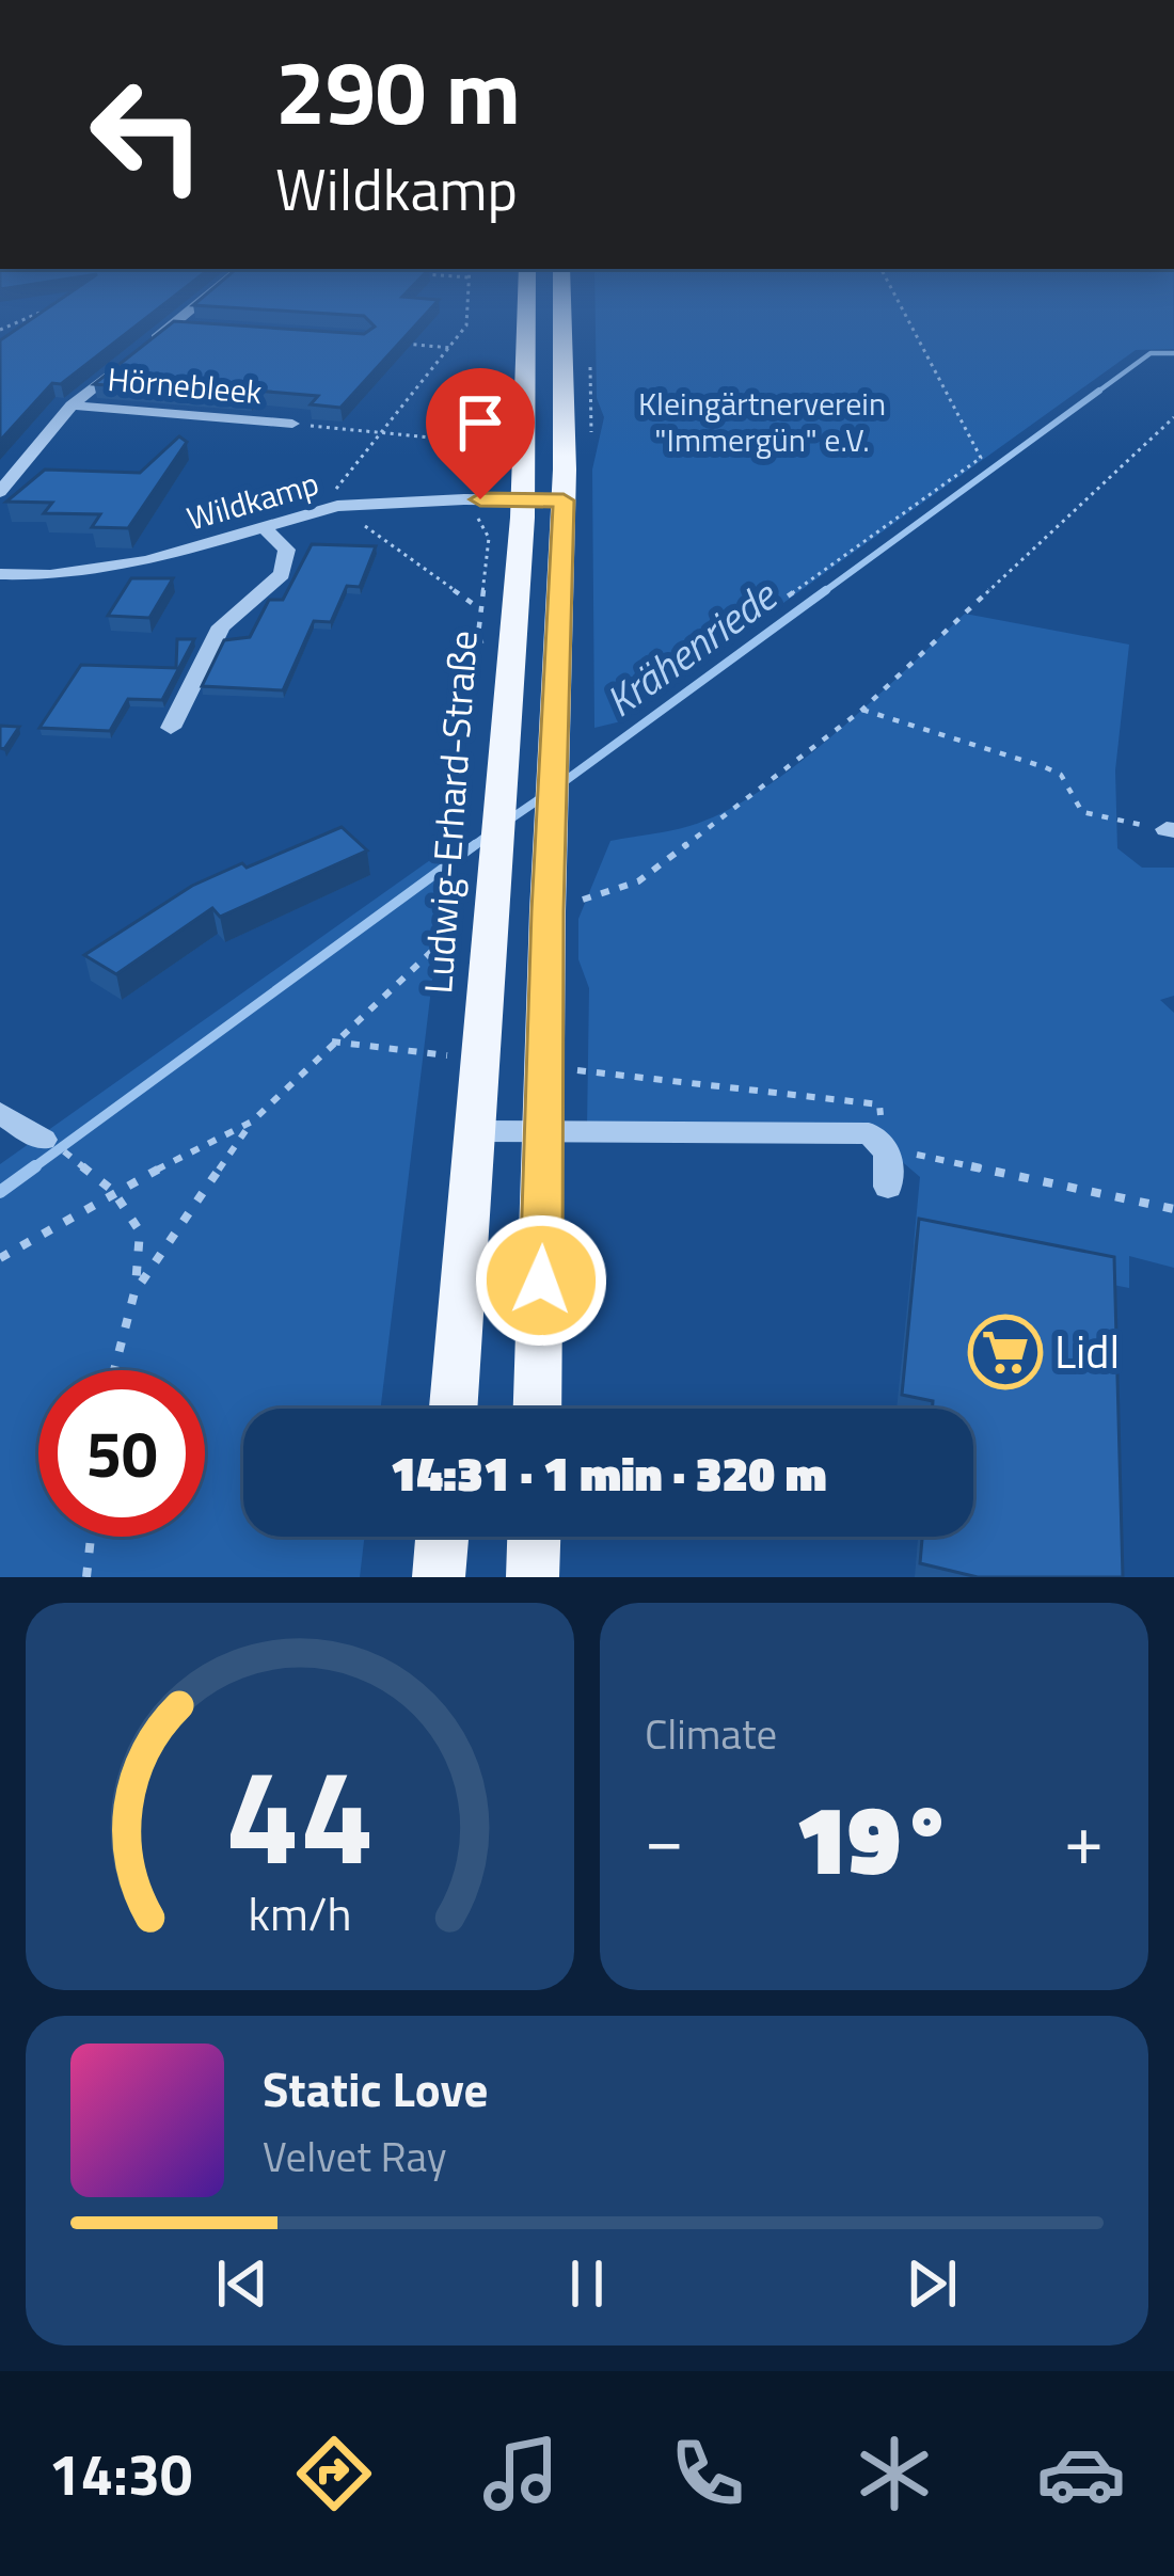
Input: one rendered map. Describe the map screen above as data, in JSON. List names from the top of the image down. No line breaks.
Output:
{"streets":{"main road":["Ludwig-Erhard-Straße"],"street":["Hörnebleek","Wildkamp"]},"crossings":[["Wildkamp","Ludwig-Erhard-Straße"]],"water":["Krähenriede"],"parks":["Kleingärtnerverein \"Immergün\" e.V."],"places":{"supermarket":["Lidl"]},"page":{"turn":["290 m","Wildkamp"],"limit":"50","trip":"14:31 · 1 min · 320 m","tile":"Climate","heat":["−","19°","+"],"song":["Static Love","Velvet Ray"],"tabs":"14:30","gauge":["44","km/h"]}}
